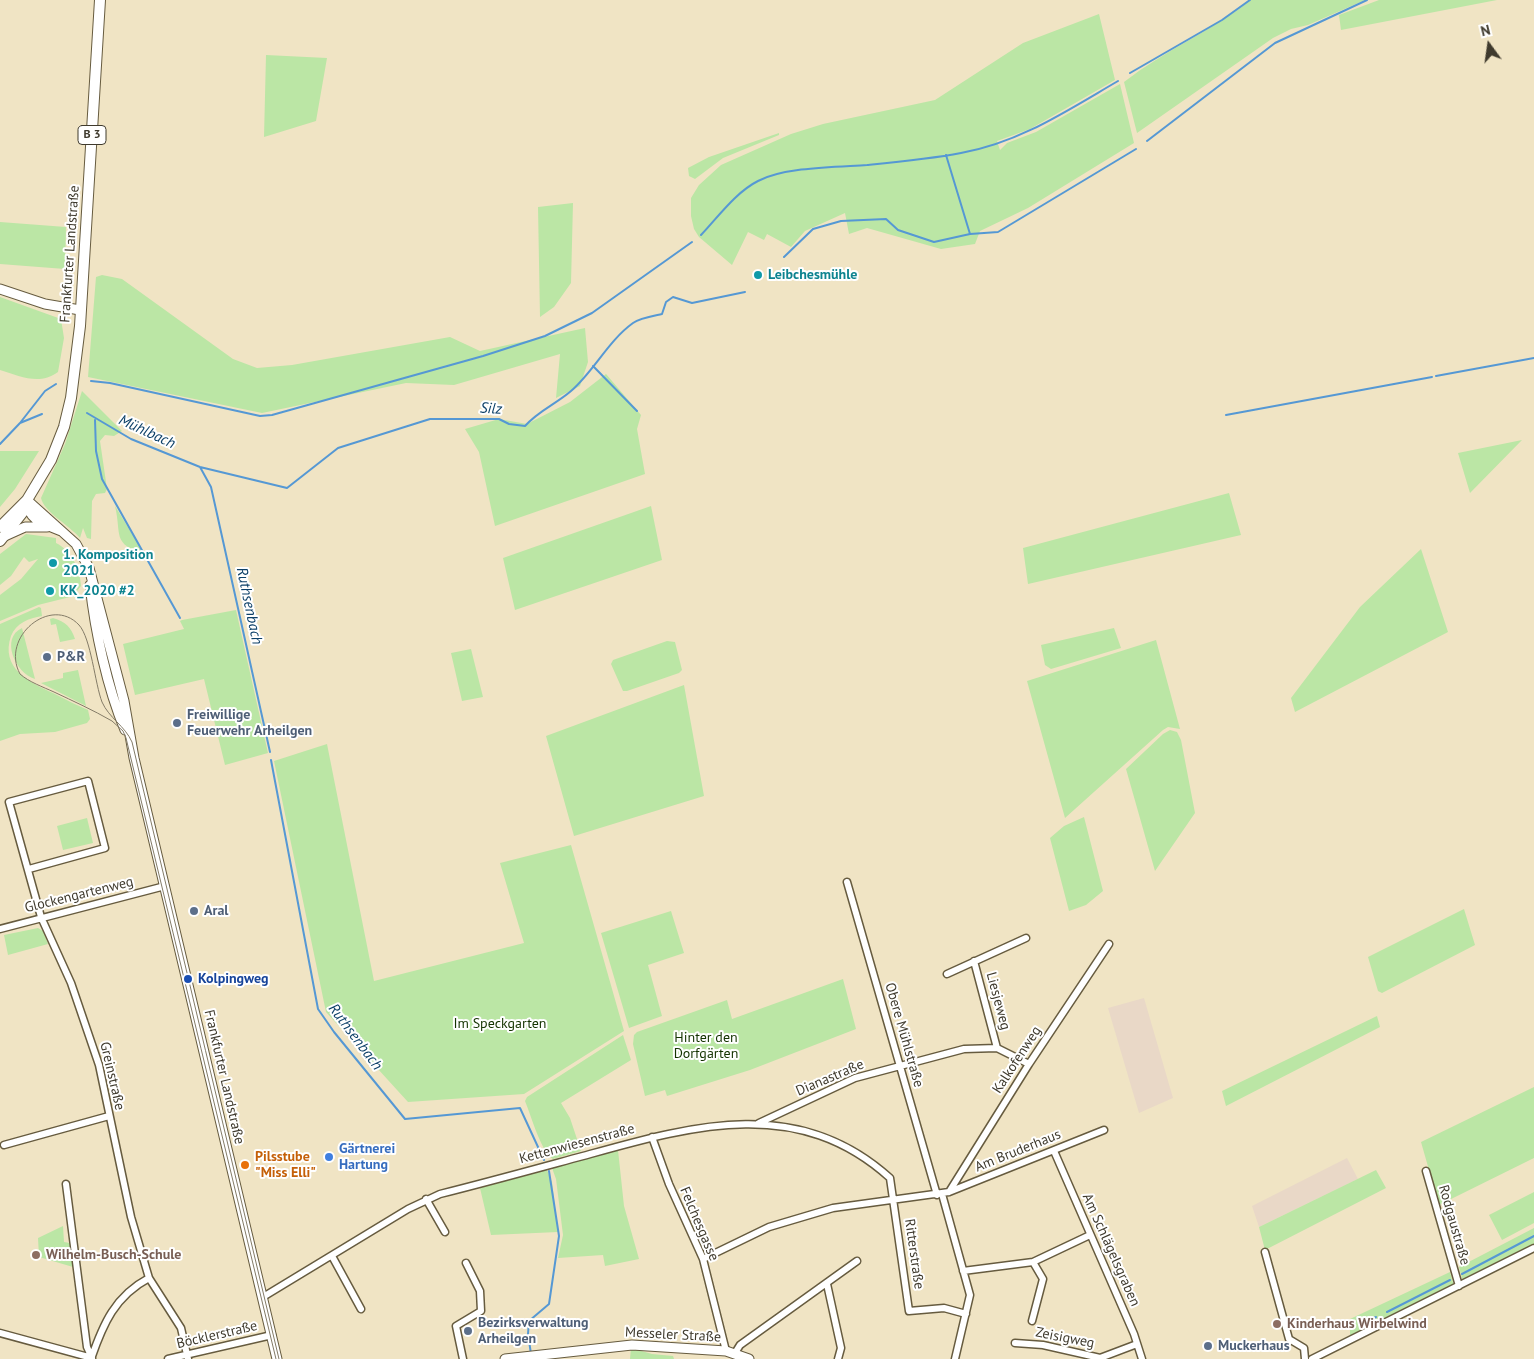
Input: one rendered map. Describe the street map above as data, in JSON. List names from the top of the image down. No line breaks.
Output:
{"streets":{"main road":["B 3","Frankfurter Landstraße"],"street":["Glockengartenweg","Liesjeweg","Obere Mühlstraße","Kalkofenweg","Greinstraße","Dianastraße","Kettenwiesenstraße","Am Bruderhaus","Felchesgasse","Rodgaustraße","Am Schlägelsgraben","Ritterstraße","Böcklerstraße","Messeler Straße","Zeisigweg"]},"crossings":[["B 3","Frankfurter Landstraße"],["Frankfurter Landstraße","Glockengartenweg"],["Frankfurter Landstraße","Kettenwiesenstraße"],["Frankfurter Landstraße","Böcklerstraße"],["Glockengartenweg","Greinstraße"],["Liesjeweg","Dianastraße"],["Obere Mühlstraße","Dianastraße"],["Obere Mühlstraße","Am Bruderhaus"],["Obere Mühlstraße","Ritterstraße"],["Kalkofenweg","Dianastraße"],["Kalkofenweg","Am Bruderhaus"],["Greinstraße","Böcklerstraße"],["Dianastraße","Kettenwiesenstraße"],["Kettenwiesenstraße","Am Bruderhaus"],["Kettenwiesenstraße","Felchesgasse"],["Kettenwiesenstraße","Ritterstraße"],["Am Bruderhaus","Felchesgasse"],["Am Bruderhaus","Am Schlägelsgraben"],["Am Bruderhaus","Ritterstraße"],["Felchesgasse","Messeler Straße"],["Am Schlägelsgraben","Zeisigweg"]],"water":["Silz","Mühlbach","Ruthsenbach"],"parks":["Im Speckgarten","Hinter den Dorfgärten"],"places":["Leibchesmühle","1. Komposition 2021","KK_2020 #2","P&R","Freiwillige Feuerwehr Arheilgen","Aral","Kolpingweg","Gärtnerei Hartung","Pilsstube \"Miss Elli\"","Wilhelm-Busch-Schule","Kinderhaus Wirbelwind","Bezirksverwaltung Arheilgen","Muckerhaus"],"north":"top"}
